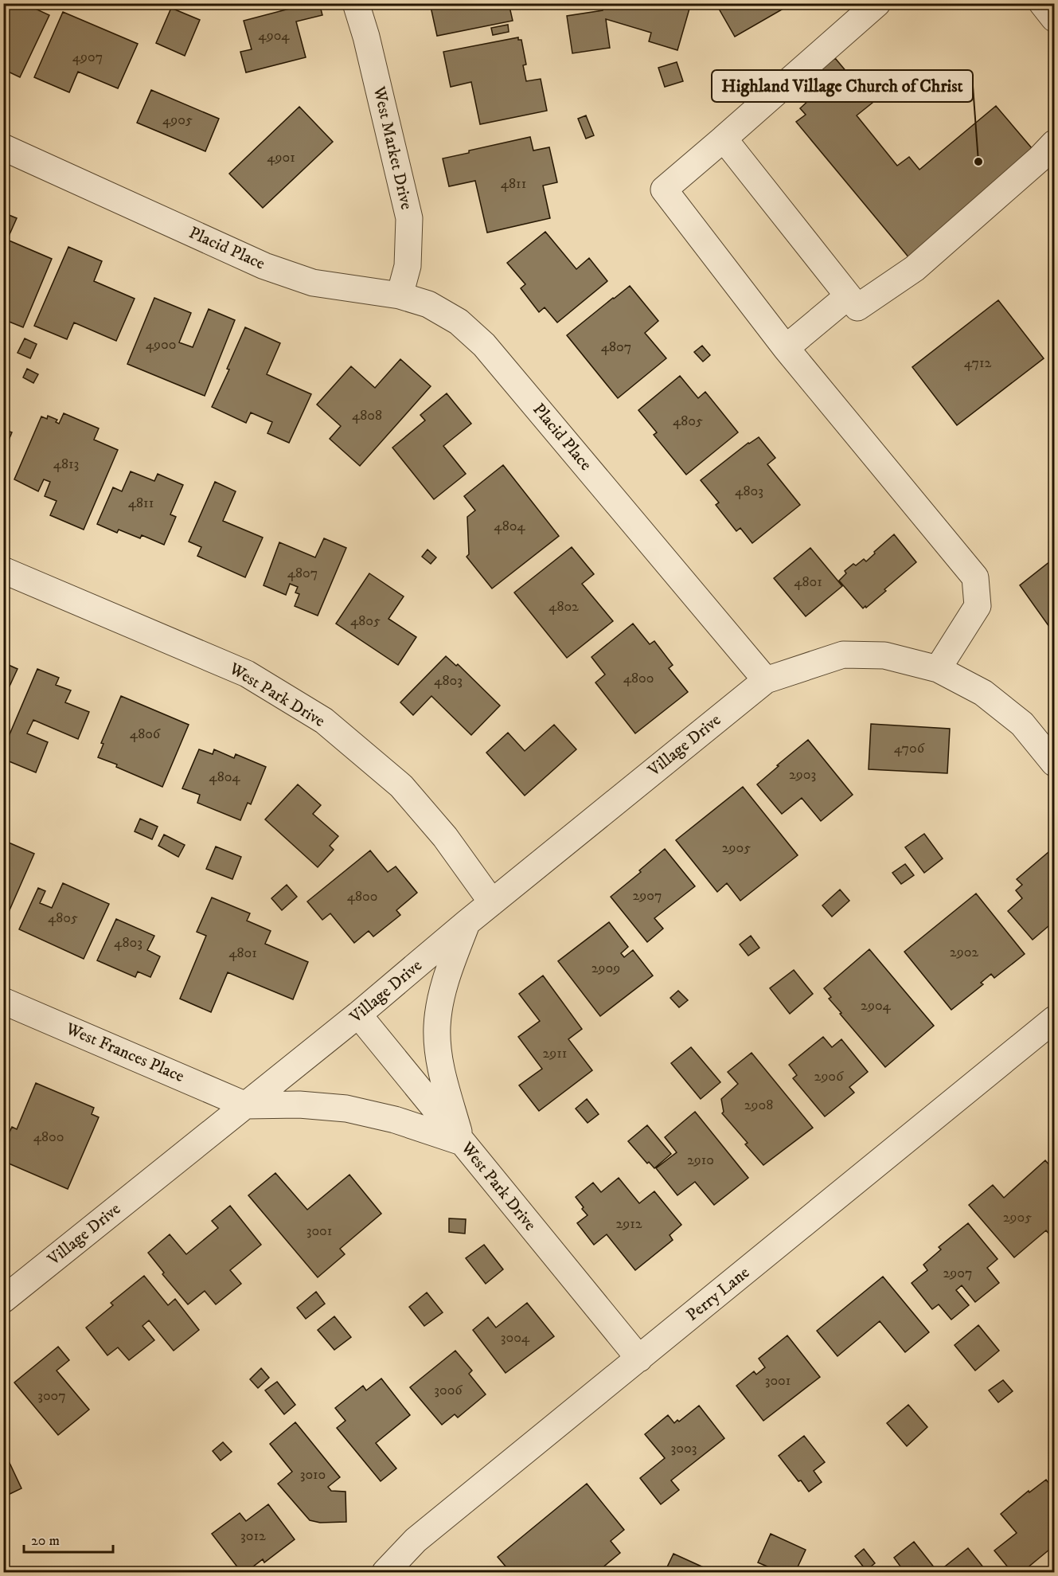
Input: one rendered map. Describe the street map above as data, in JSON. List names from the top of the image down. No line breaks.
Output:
{"streets":{"street":["West Market Drive","Placid Place","West Park Drive","Village Drive","West Frances Place","Perry Lane"]},"crossings":[["West Market Drive","Placid Place"],["Placid Place","Village Drive"],["West Park Drive","Village Drive"],["West Park Drive","Perry Lane"],["Village Drive","West Frances Place"]],"places":["Highland Village Church of Christ"],"house_numbers":["4904","4907","4905","4901","4811","4900","4807","4712","4808","4805","4813","4803","4811","4804","4807","4801","4802","4805","4800","4803","4806","4706","2903","4804","2905","2907","4800","4805","4803","2902","4801","2909","2904","2911","2906","2908","4800","2910","2905","2912","3001","2907","3004","3001","3006","3007","3003","3010","3012"],"scale_bar":"20 m"}
